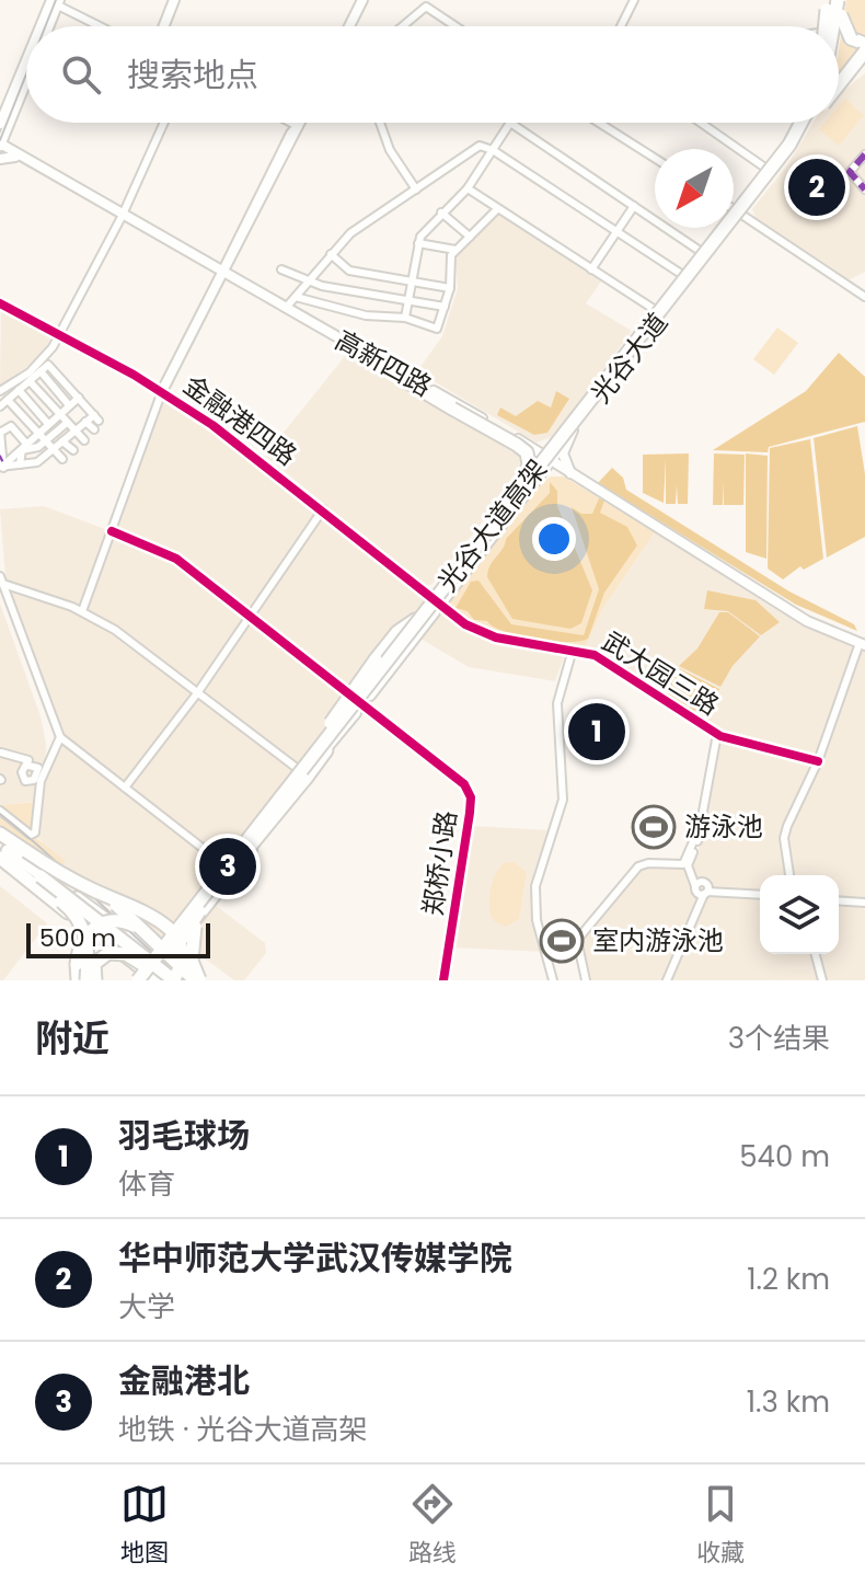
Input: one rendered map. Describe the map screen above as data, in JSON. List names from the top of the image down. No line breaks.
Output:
{"streets":{"highway":["光谷大道高架"],"main road":["光谷大道","高新四路"],"street":["金融港四路","武大园三路","郑桥小路"]},"crossings":[["光谷大道","高新四路"],["光谷大道","金融港四路"],["光谷大道","光谷大道高架"],["光谷大道","武大园三路"],["光谷大道","郑桥小路"],["金融港四路","武大园三路"]],"places":{"sports":["游泳池","室内游泳池"]},"scale_bar":"500 m","north":"bottom left","page":{"search":"搜索地点","pins":["2","1","3"],"scale":"500 m","heading":["附近","3个结果"],"list":[{"mark":"1","name":"羽毛球场","note":"体育","value":"540 m"},{"mark":"2","name":"华中师范大学武汉传媒学院","note":"大学","value":"1.2 km"},{"mark":"3","name":"金融港北","note":"地铁 · 光谷大道高架","value":"1.3 km"}],"nav":["地图","路线","收藏"]}}
